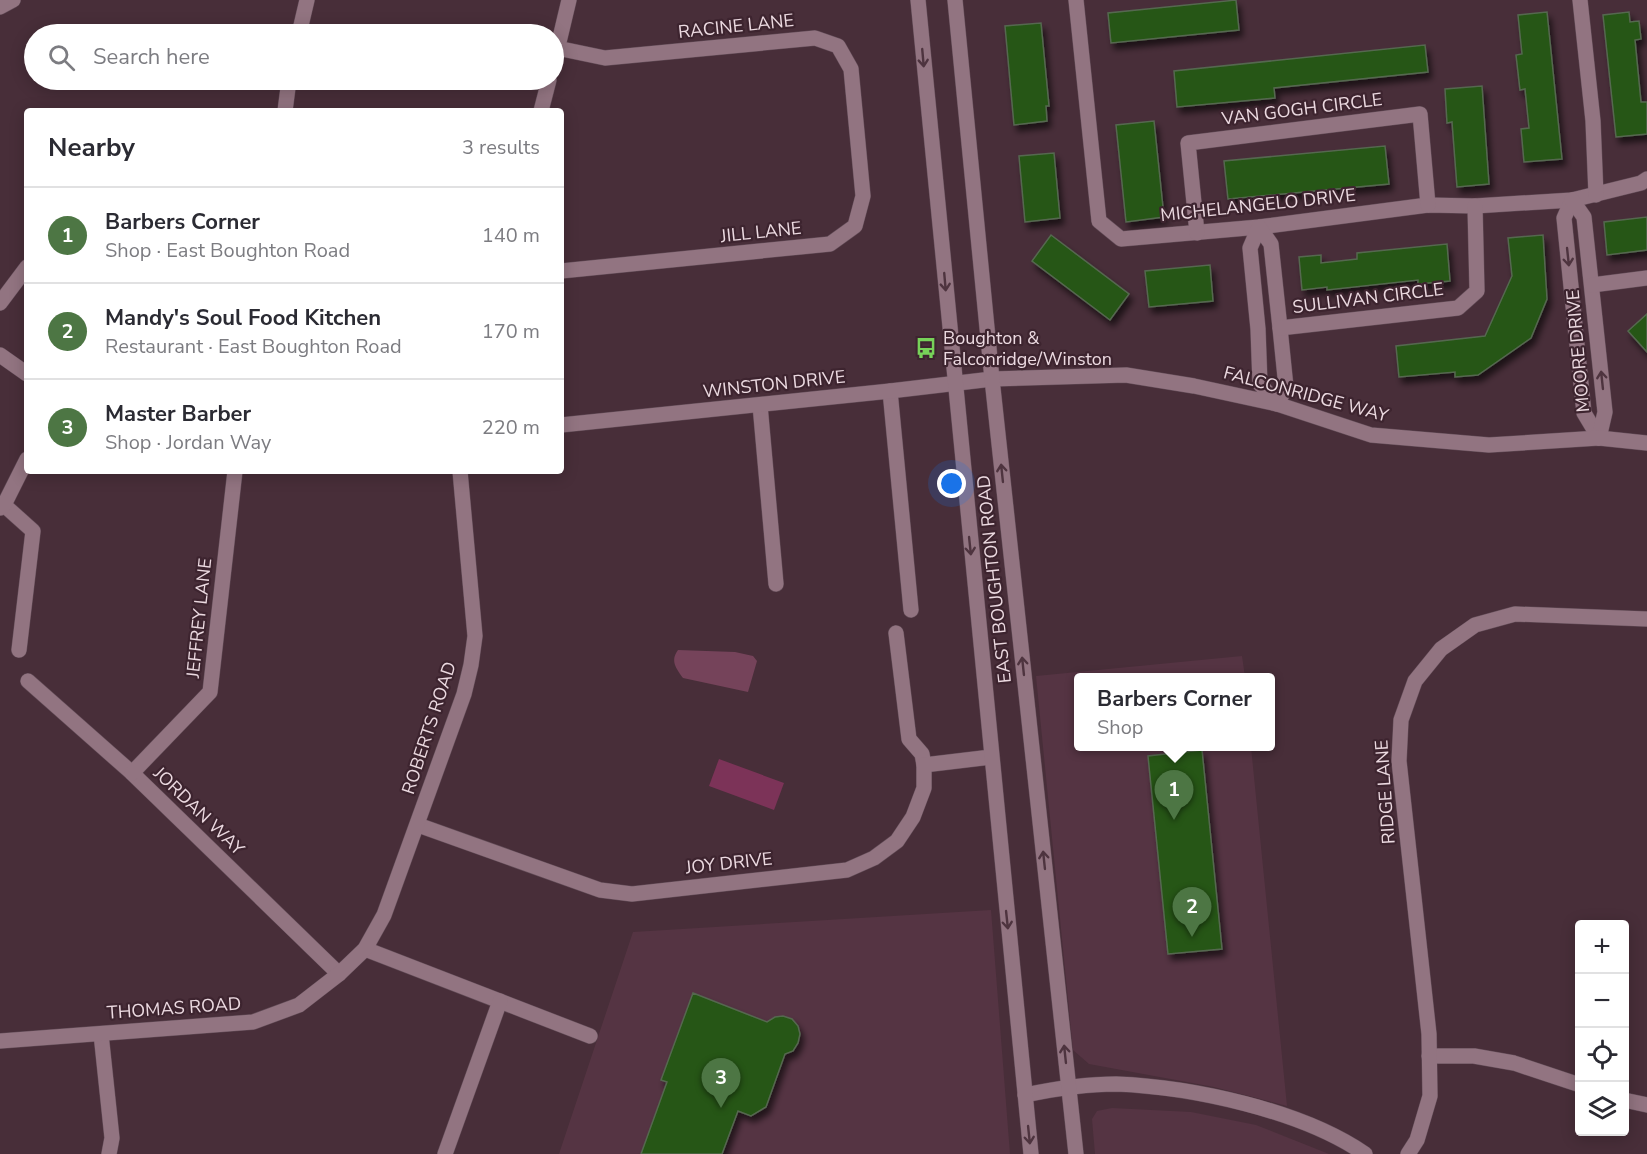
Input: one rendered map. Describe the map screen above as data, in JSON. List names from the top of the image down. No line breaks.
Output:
{"streets":{"street":["RACINE LANE","VAN GOGH CIRCLE","MICHELANGELO DRIVE","JILL LANE","SULLIVAN CIRCLE","MOORE DRIVE","WINSTON DRIVE","FALCONRIDGE WAY","EAST BOUGHTON ROAD","JEFFREY LANE","ROBERTS ROAD","RIDGE LANE","JORDAN WAY","JOY DRIVE","THOMAS ROAD"]},"crossings":[["RACINE LANE","JILL LANE"],["VAN GOGH CIRCLE","MICHELANGELO DRIVE"],["MICHELANGELO DRIVE","SULLIVAN CIRCLE"],["MICHELANGELO DRIVE","MOORE DRIVE"],["MOORE DRIVE","FALCONRIDGE WAY"],["WINSTON DRIVE","FALCONRIDGE WAY"],["WINSTON DRIVE","EAST BOUGHTON ROAD"],["FALCONRIDGE WAY","EAST BOUGHTON ROAD"],["JEFFREY LANE","JORDAN WAY"],["ROBERTS ROAD","JOY DRIVE"],["ROBERTS ROAD","THOMAS ROAD"],["JORDAN WAY","THOMAS ROAD"]],"places":{"bus stop":["Boughton & Falconridge/Winston"]},"page":{"search":"Search here","heading":["Nearby","3 results"],"list":[{"mark":"1","name":"Barbers Corner","note":"Shop · East Boughton Road","value":"140 m"},{"mark":"2","name":"Mandy's Soul Food Kitchen","note":"Restaurant · East Boughton Road","value":"170 m"},{"mark":"3","name":"Master Barber","note":"Shop · Jordan Way","value":"220 m"}],"popup":["Barbers Corner","Shop"],"pins":["1","2","3"],"map_buttons":["+","−"]}}
